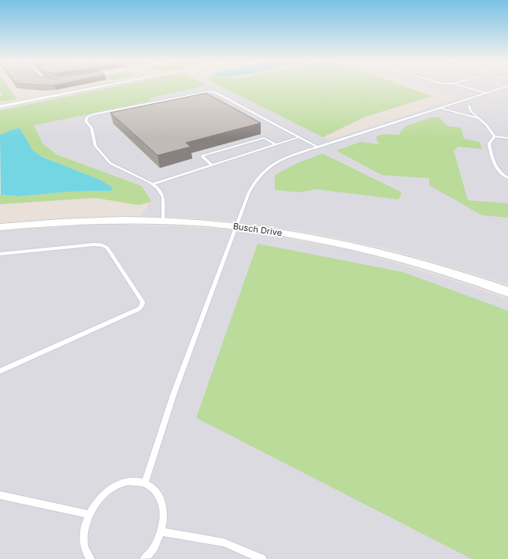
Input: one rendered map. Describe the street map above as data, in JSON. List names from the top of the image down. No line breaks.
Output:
{"streets":{"street":["Busch Drive"]}}
